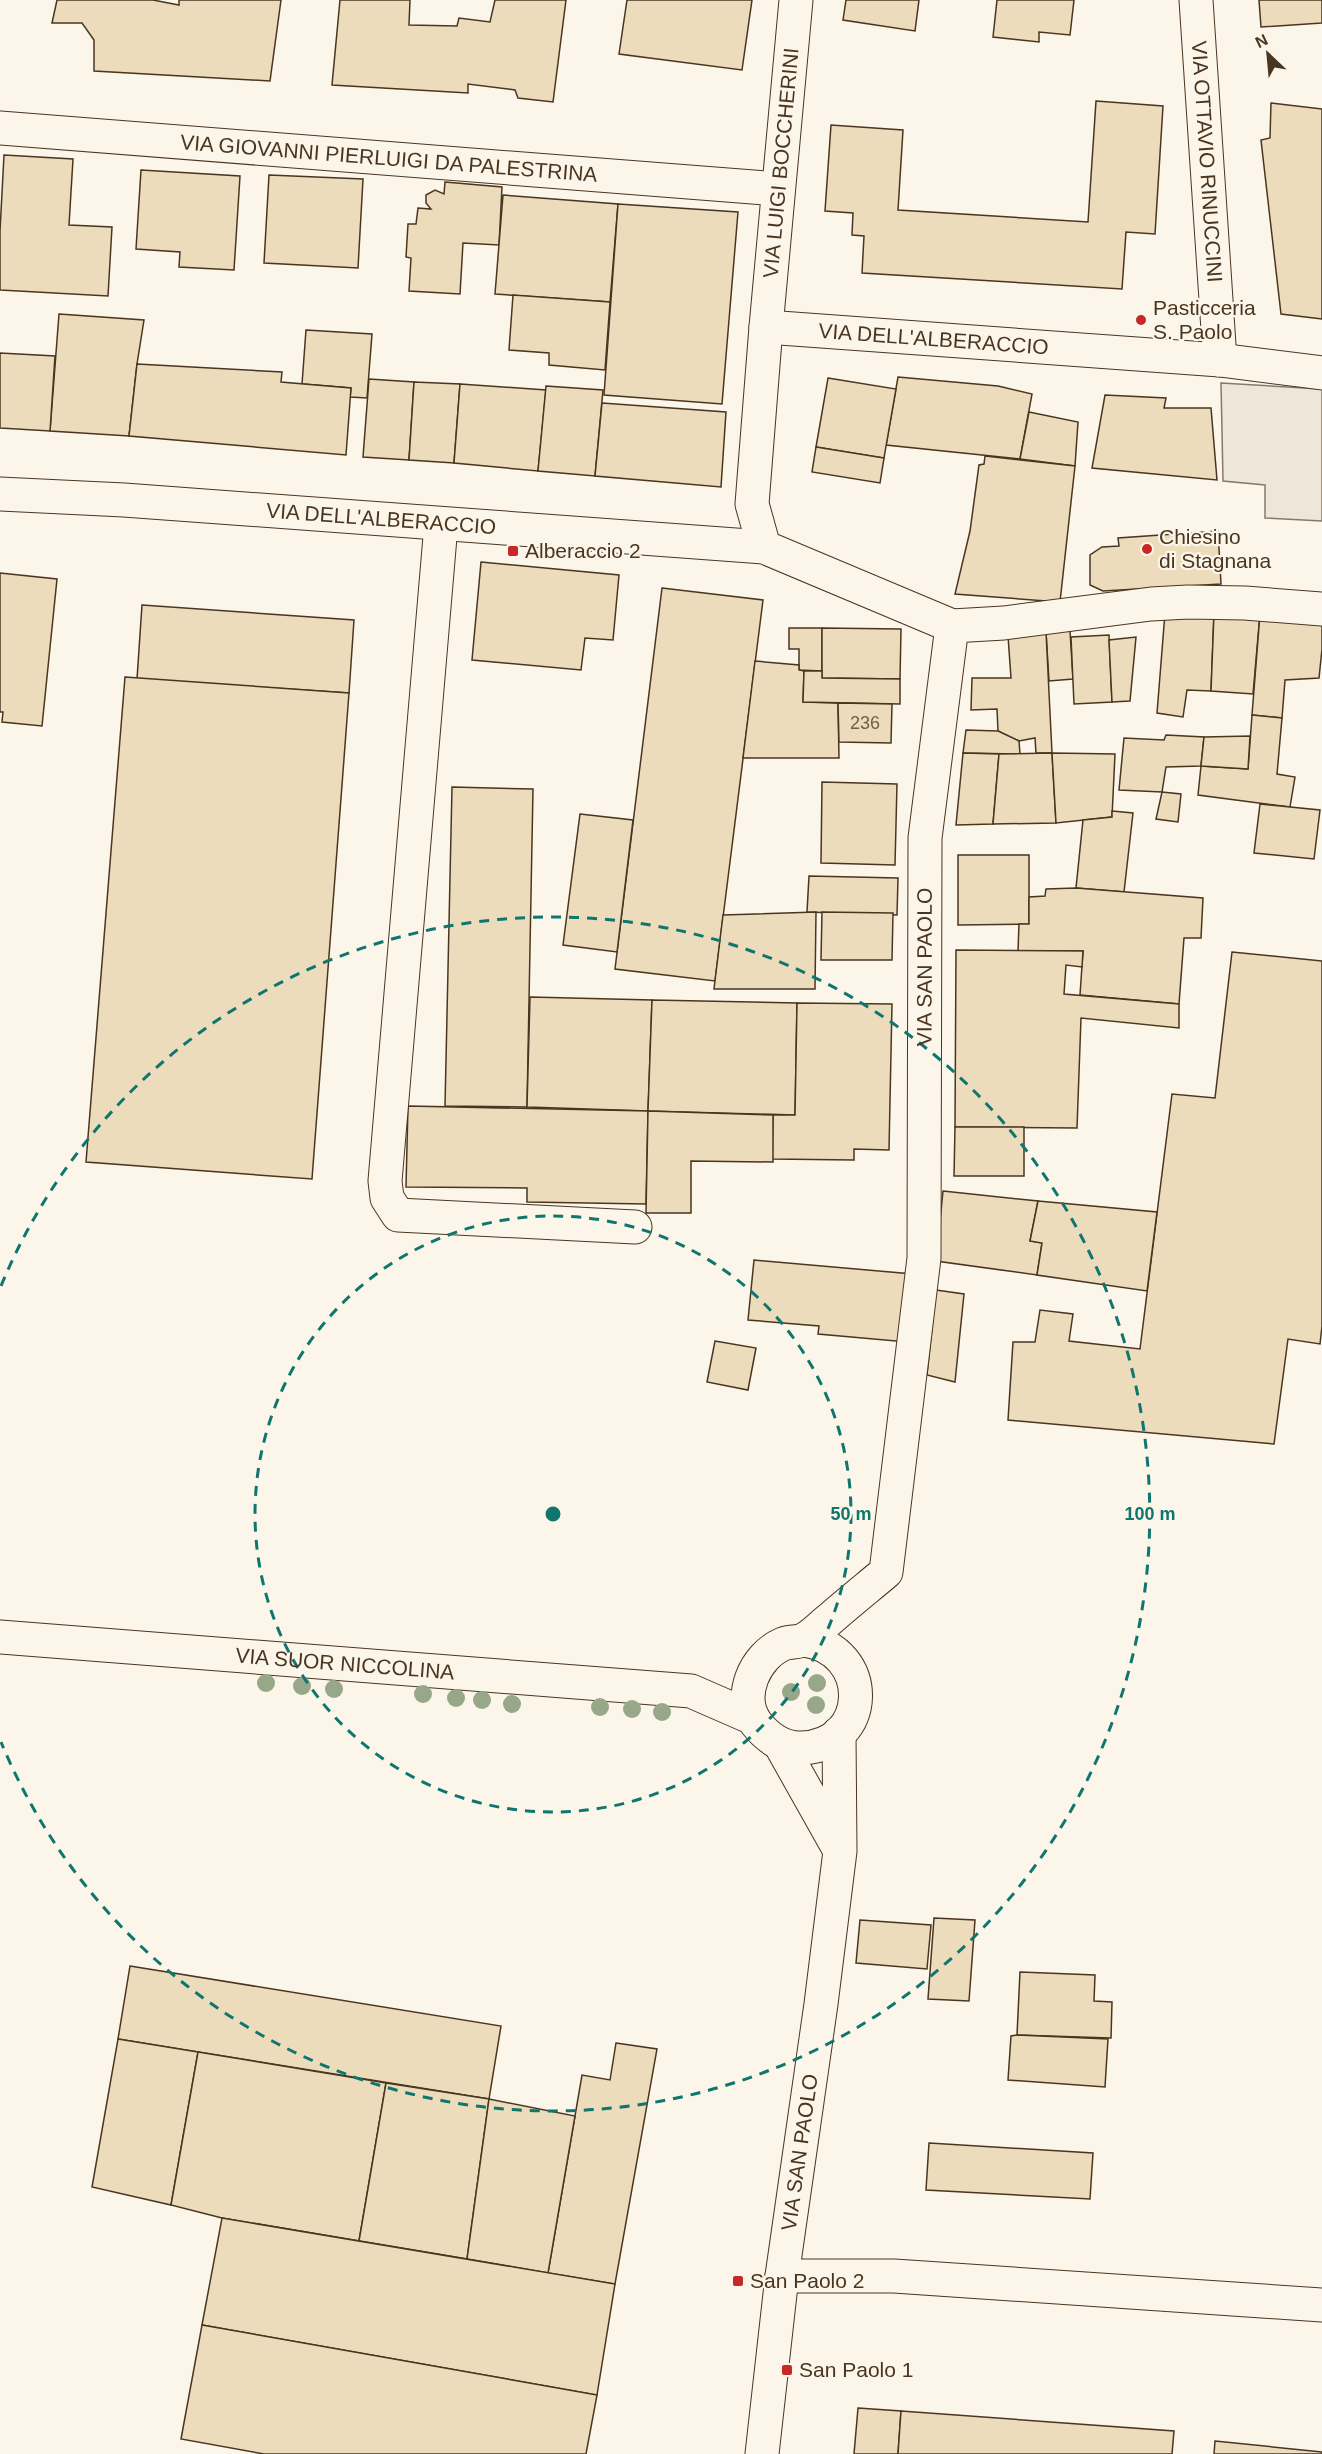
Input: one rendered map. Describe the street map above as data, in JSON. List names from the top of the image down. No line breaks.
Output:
{"streets":{"street":["VIA GIOVANNI PIERLUIGI DA PALESTRINA","VIA OTTAVIO RINUCCINI","VIA LUIGI BOCCHERINI","VIA DELL'ALBERACCIO","VIA SAN PAOLO","VIA SUOR NICCOLINA"]},"crossings":[["VIA GIOVANNI PIERLUIGI DA PALESTRINA","VIA LUIGI BOCCHERINI"],["VIA OTTAVIO RINUCCINI","VIA DELL'ALBERACCIO"],["VIA LUIGI BOCCHERINI","VIA DELL'ALBERACCIO"],["VIA DELL'ALBERACCIO","VIA SAN PAOLO"],["VIA SAN PAOLO","VIA SUOR NICCOLINA"]],"places":{"other":["Pasticceria S. Paolo","Chiesino di Stagnana"],"transit":["Alberaccio 2","San Paolo 2","San Paolo 1"]},"house_numbers":["236"],"north":"top left","rings":["50 m","100 m"]}
